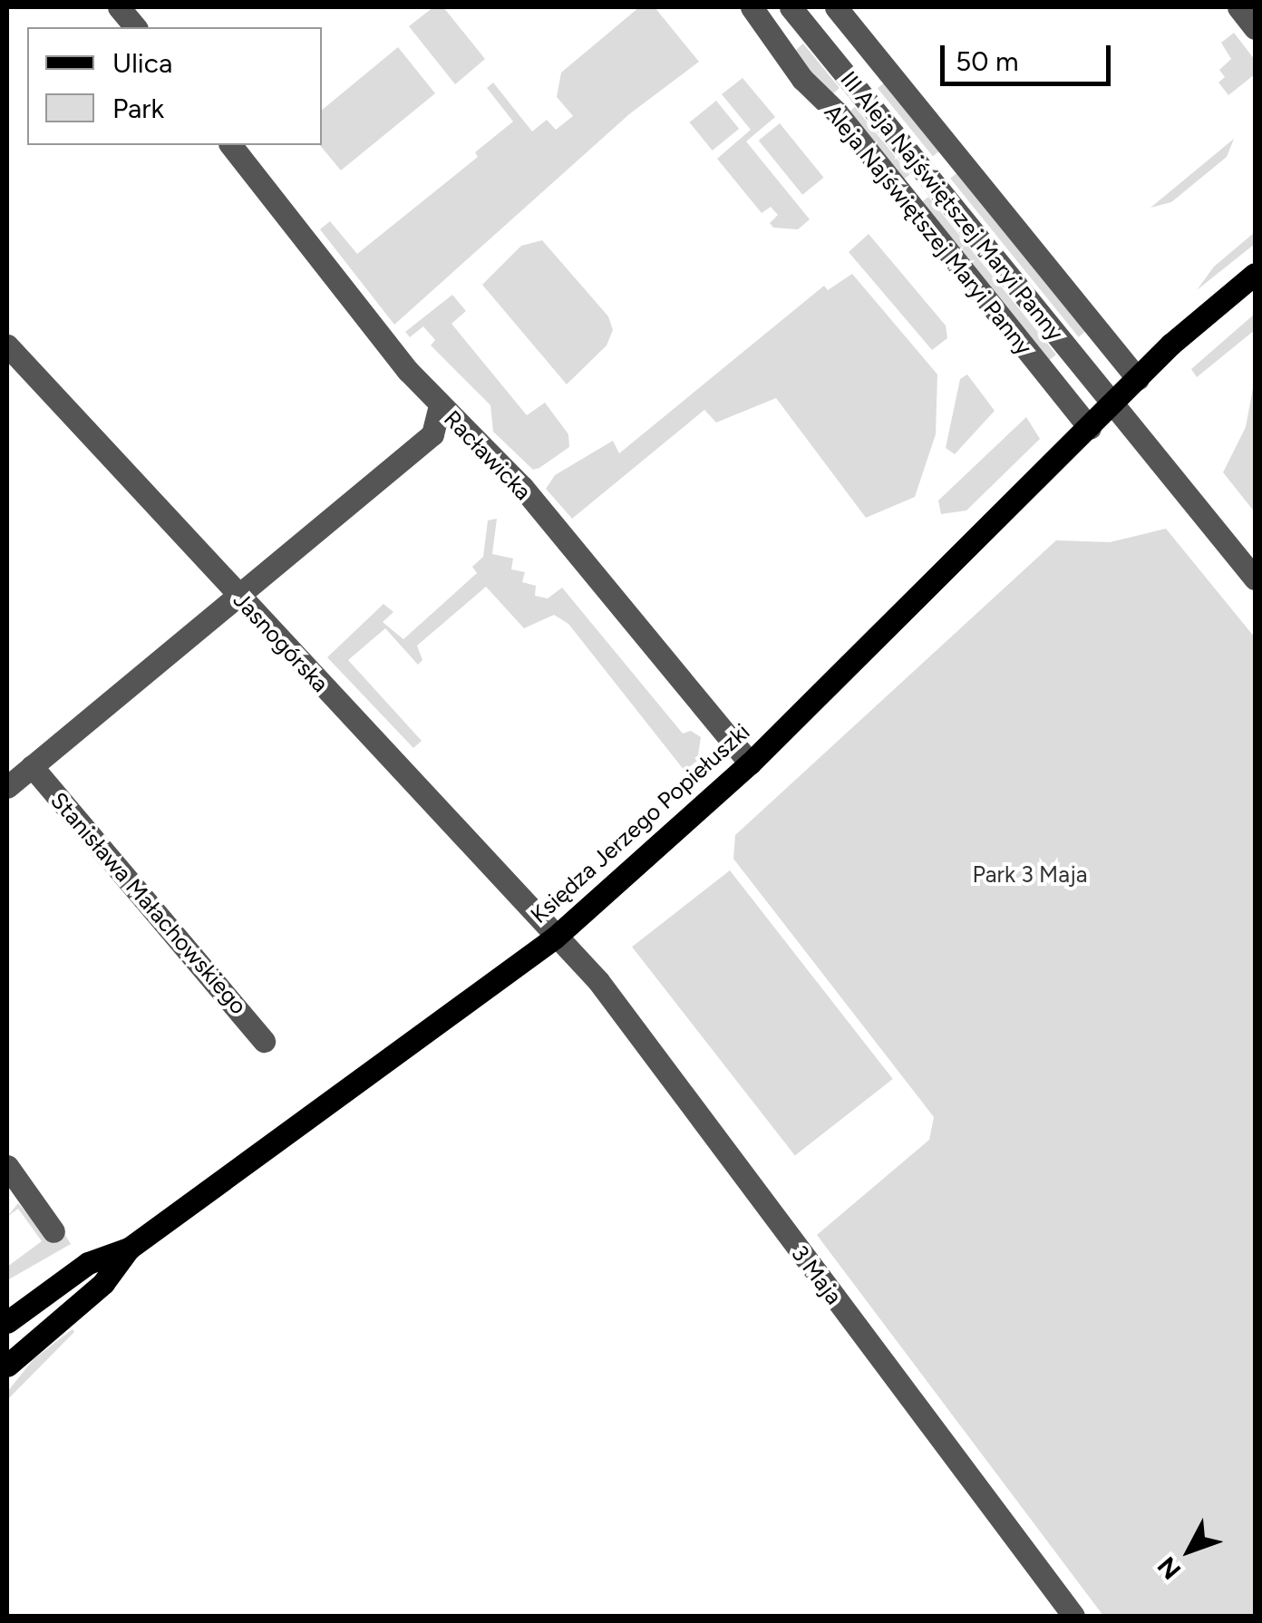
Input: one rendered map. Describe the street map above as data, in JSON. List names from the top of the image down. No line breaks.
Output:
{"streets":{"main road":["Księdza Jerzego Popiełuszki"],"street":["III Aleja Najświętszej Maryi Panny","Aleja Najświętszej Maryi Panny","Racławicka","Jasnogórska","Stanisława Małachowskiego","3 Maja"]},"crossings":[["III Aleja Najświętszej Maryi Panny","Księdza Jerzego Popiełuszki"],["Aleja Najświętszej Maryi Panny","Księdza Jerzego Popiełuszki"],["Racławicka","Księdza Jerzego Popiełuszki"],["Jasnogórska","Księdza Jerzego Popiełuszki"],["Jasnogórska","3 Maja"],["Księdza Jerzego Popiełuszki","3 Maja"]],"parks":["Park 3 Maja"],"legend":["Ulica","Park"],"scale_bar":"50 m","north":"bottom left"}
